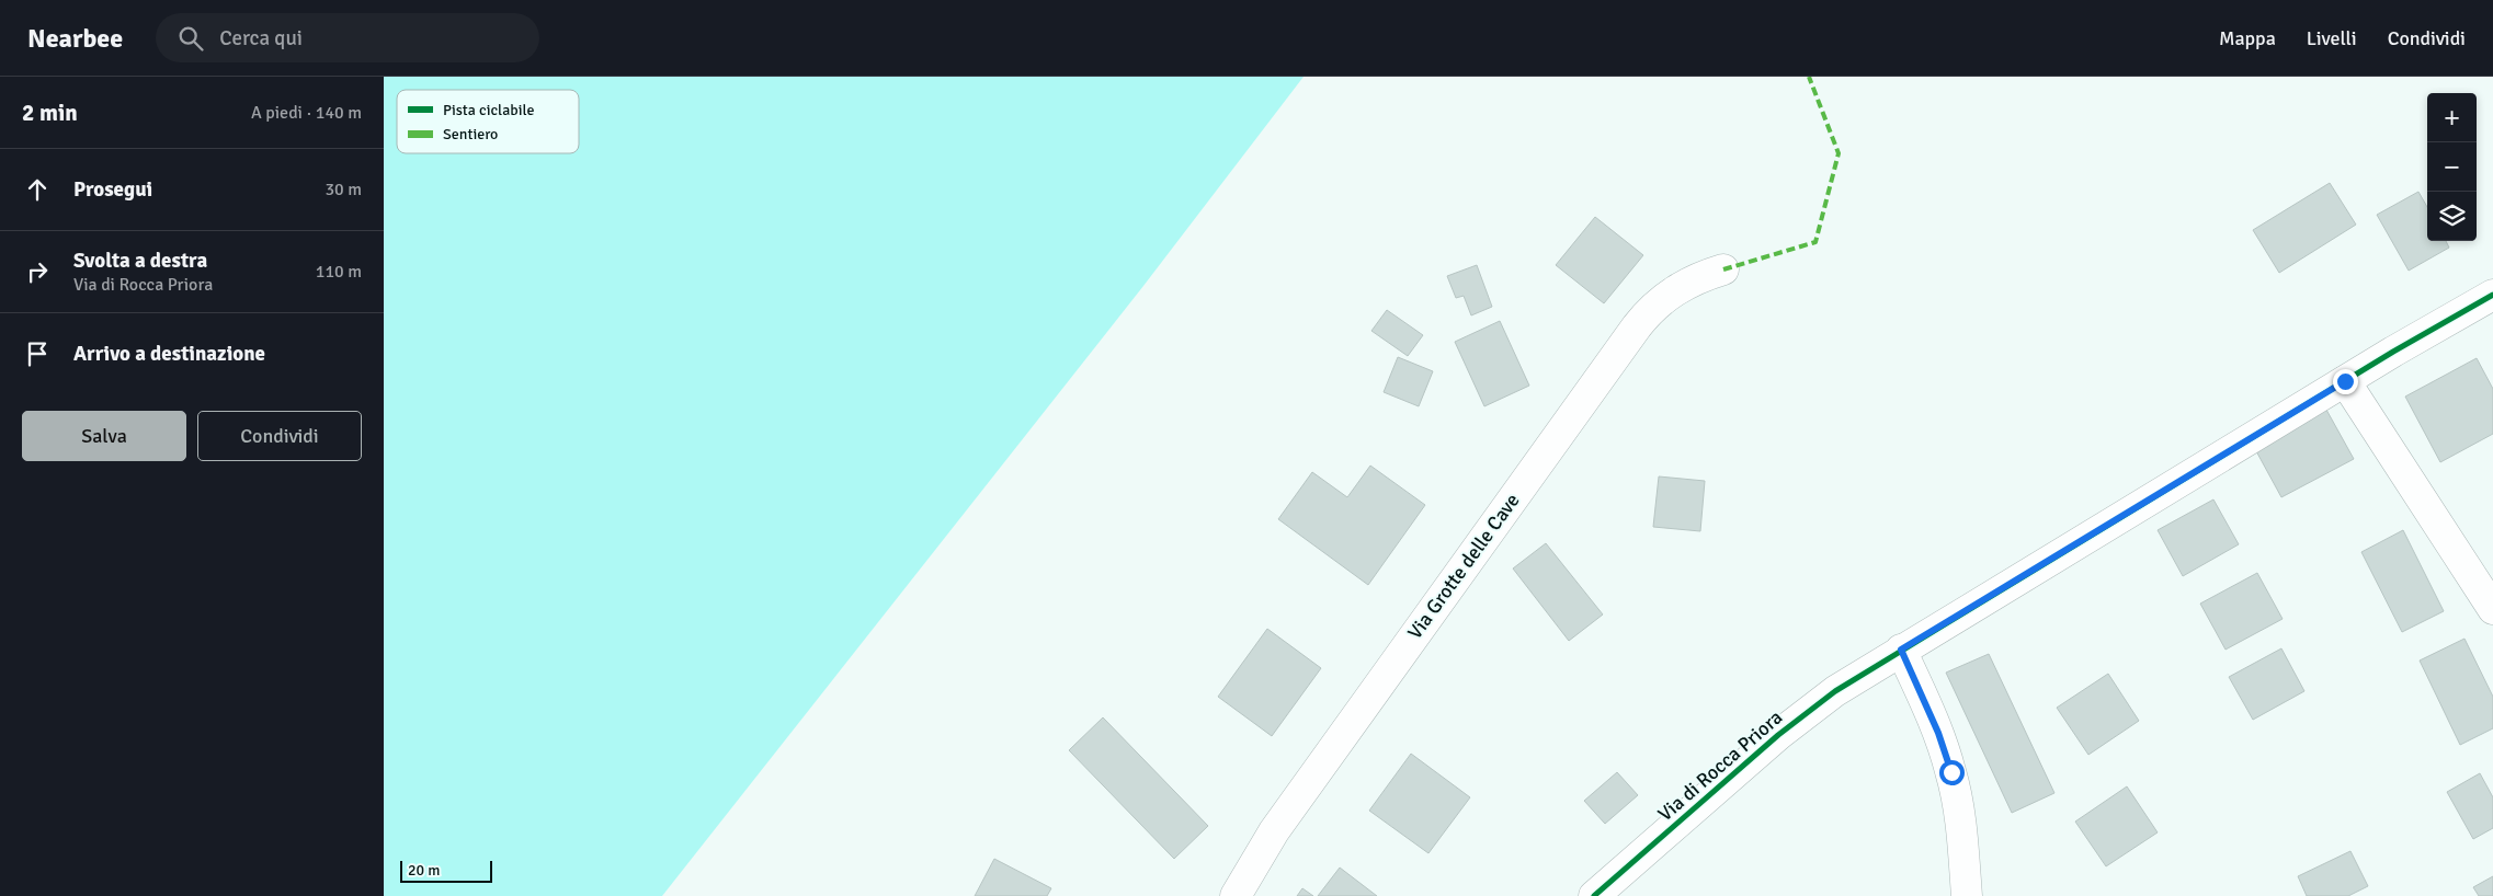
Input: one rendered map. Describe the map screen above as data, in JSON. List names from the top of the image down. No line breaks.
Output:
{"streets":{"street":["Via Grotte delle Cave","Via di Rocca Priora"]},"legend":["Pista ciclabile","Sentiero"],"scale_bar":"20 m","page":{"header":"Nearbee","search":"Cerca qui","nav":["Mappa","Livelli","Condividi"],"heading":["2 min","A piedi · 140 m"],"map_buttons":["+","−"],"list":[["Prosegui","30 m"],["Svolta a destra","Via di Rocca Priora","110 m"],"Arrivo a destinazione"],"buttons":["Salva","Condividi"],"scale":"20 m"}}
